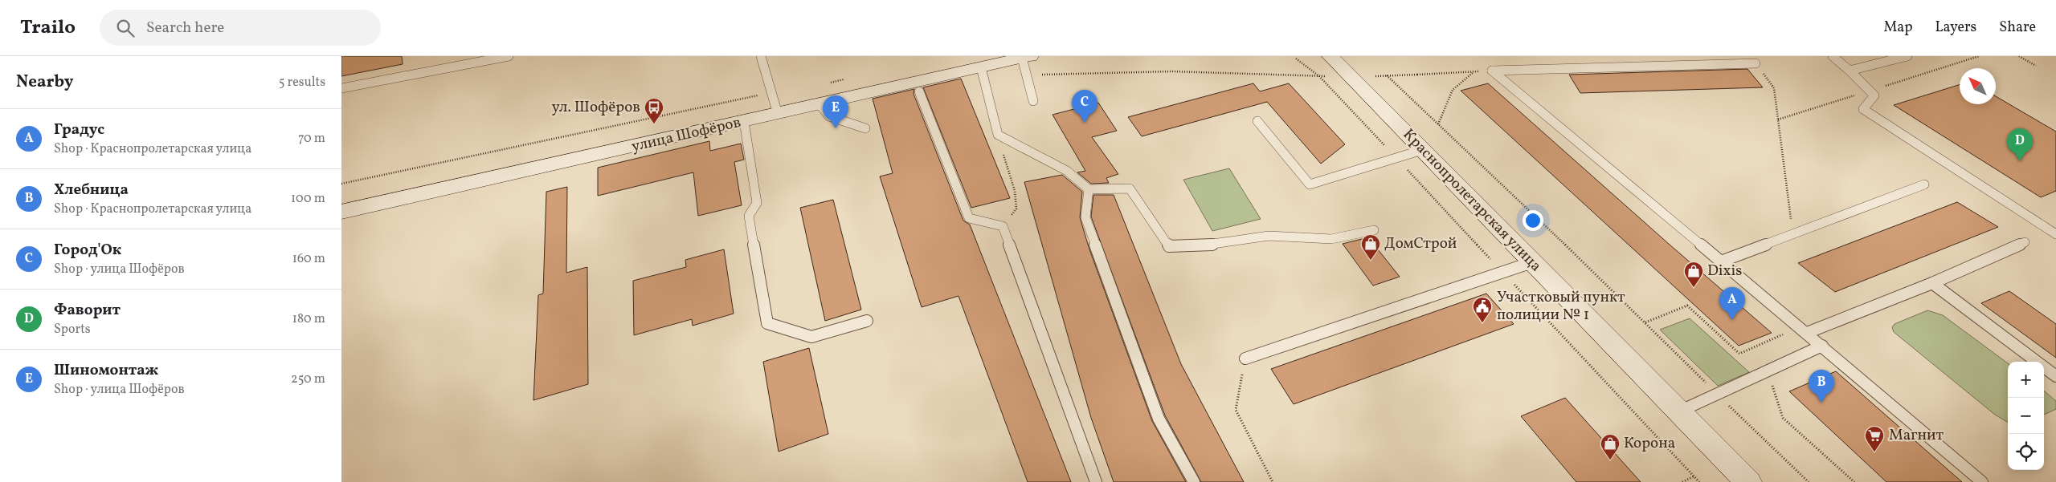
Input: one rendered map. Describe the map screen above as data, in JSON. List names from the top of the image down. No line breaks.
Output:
{"streets":{"street":["улица Шофёров","Краснопролетарская улица"]},"places":{"bus stop":["ул. Шофёров"],"shop":["ДомСтрой","Dixis","Корона"],"public building":["Участковый пункт полиции № 1"],"supermarket":["Магнит"]},"north":"top left","page":{"header":"Trailo","search":"Search here","nav":["Map","Layers","Share"],"heading":["Nearby","5 results"],"pins":["C","E","D","A","B"],"list":[{"mark":"A","name":"Градус","note":"Shop · Краснопролетарская улица","value":"70 m"},{"mark":"B","name":"Хлебница","note":"Shop · Краснопролетарская улица","value":"100 m"},{"mark":"C","name":"Город'Ок","note":"Shop · улица Шофёров","value":"160 m"},{"mark":"D","name":"Фаворит","note":"Sports","value":"180 m"},{"mark":"E","name":"Шиномонтаж","note":"Shop · улица Шофёров","value":"250 m"}],"map_buttons":["+","−"]}}
